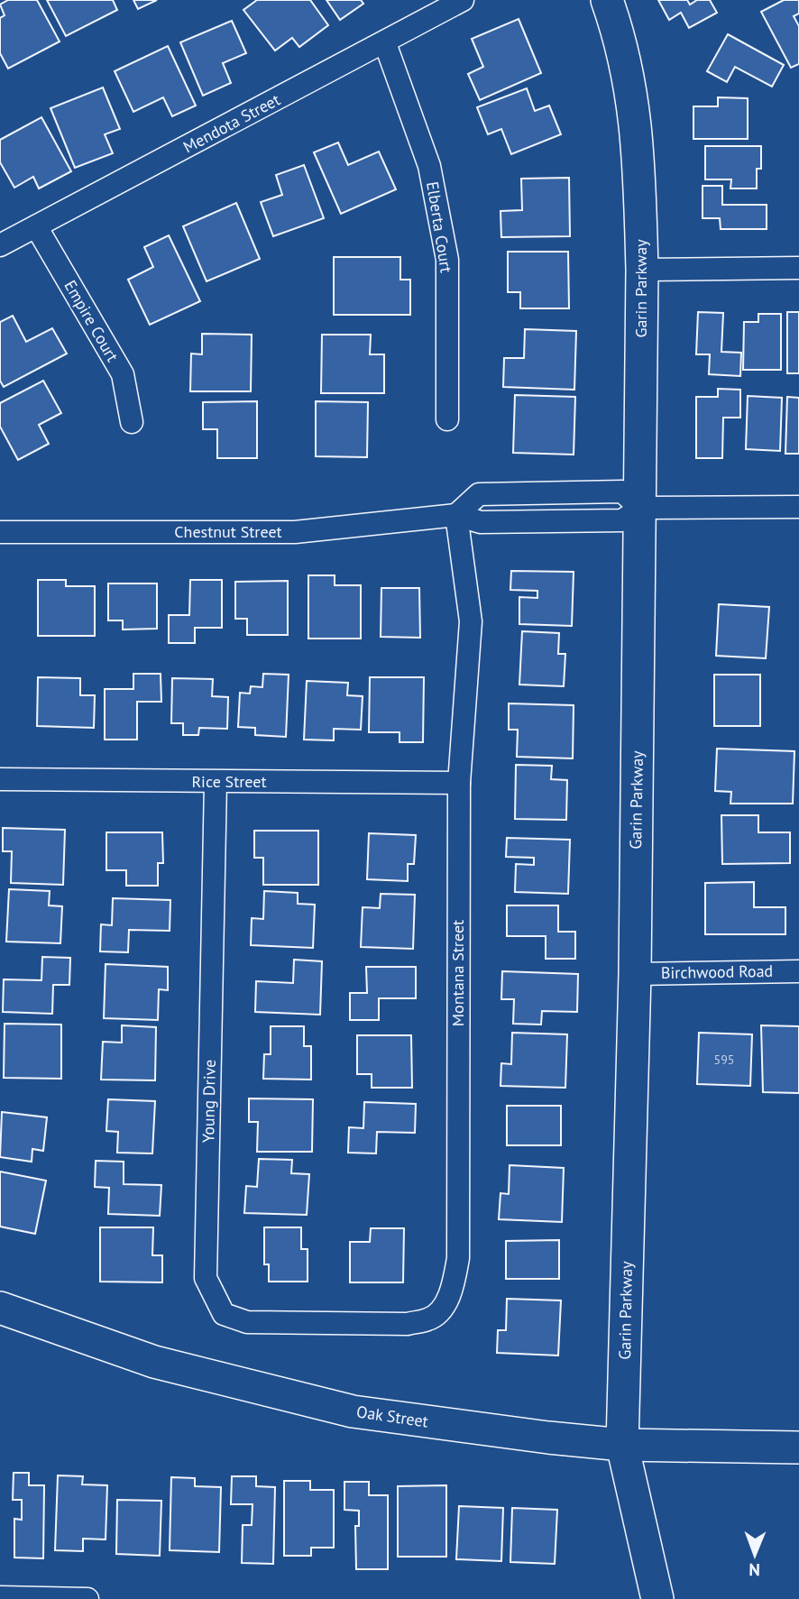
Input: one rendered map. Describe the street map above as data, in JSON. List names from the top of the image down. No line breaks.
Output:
{"streets":{"street":["Mendota Street","Elberta Court","Garin Parkway","Empire Court","Chestnut Street","Rice Street","Birchwood Road","Montana Street","Young Drive","Oak Street"]},"crossings":[["Mendota Street","Elberta Court"],["Mendota Street","Empire Court"],["Garin Parkway","Chestnut Street"],["Garin Parkway","Birchwood Road"],["Garin Parkway","Oak Street"],["Chestnut Street","Montana Street"],["Rice Street","Montana Street"],["Rice Street","Young Drive"],["Montana Street","Young Drive"]],"house_numbers":["595"],"north":"bottom"}
